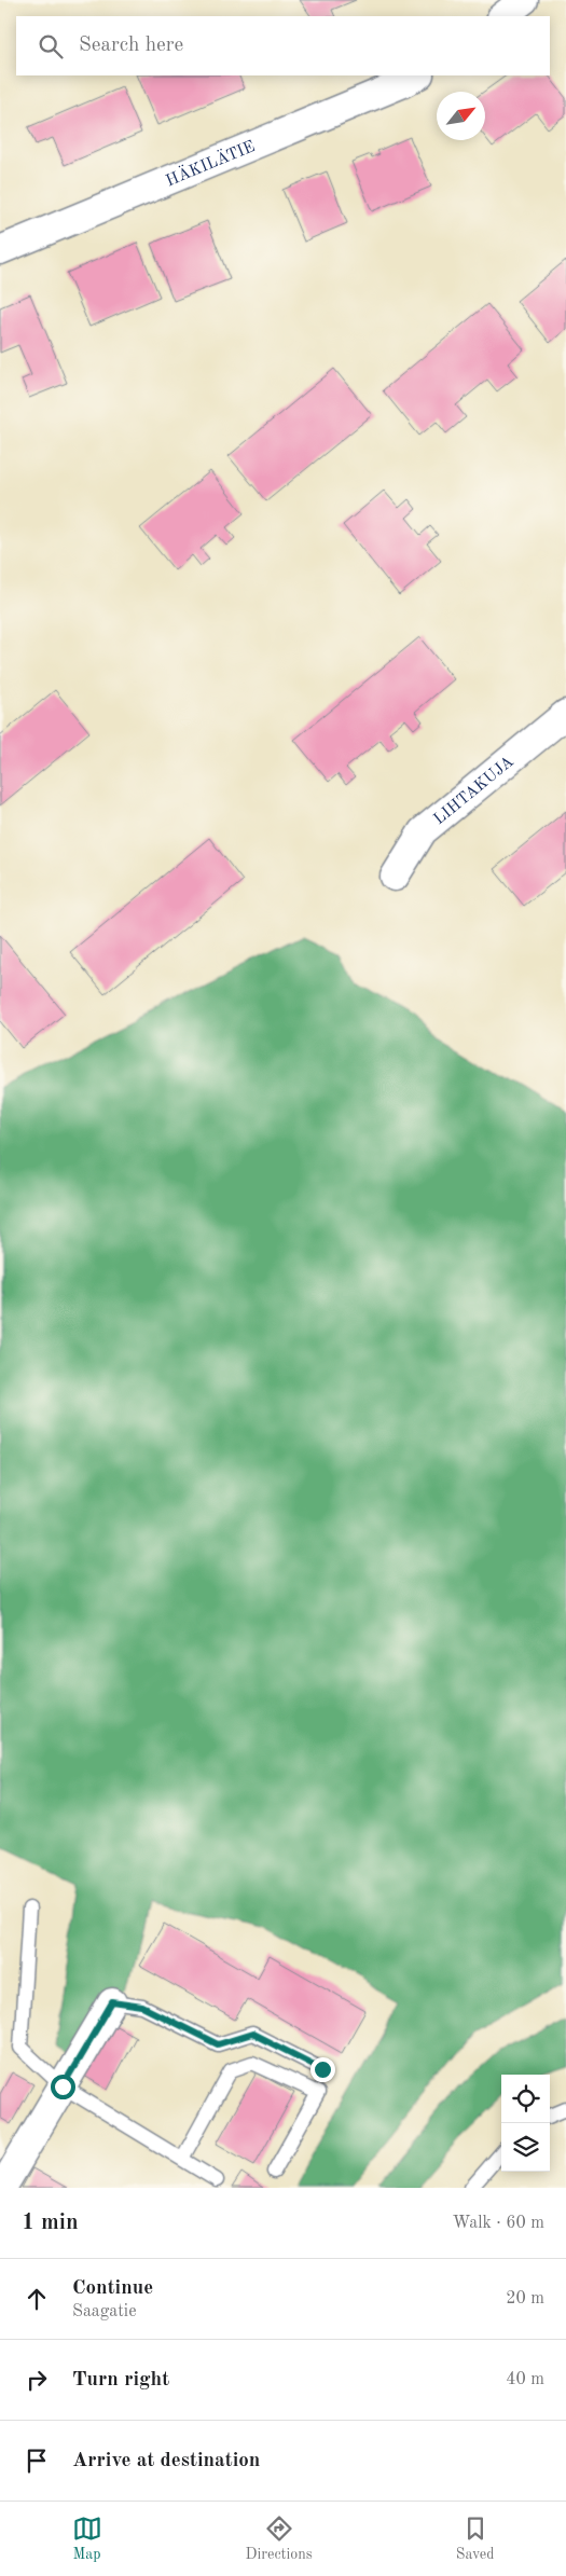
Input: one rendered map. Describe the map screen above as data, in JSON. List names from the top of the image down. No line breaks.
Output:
{"streets":{"street":["HÄKILÄTIE","LIHTAKUJA"]},"north":"top right","page":{"search":"Search here","heading":["1 min","Walk · 60 m"],"list":[["Continue","Saagatie","20 m"],["Turn right","40 m"],"Arrive at destination"],"nav":["Map","Directions","Saved"]}}
